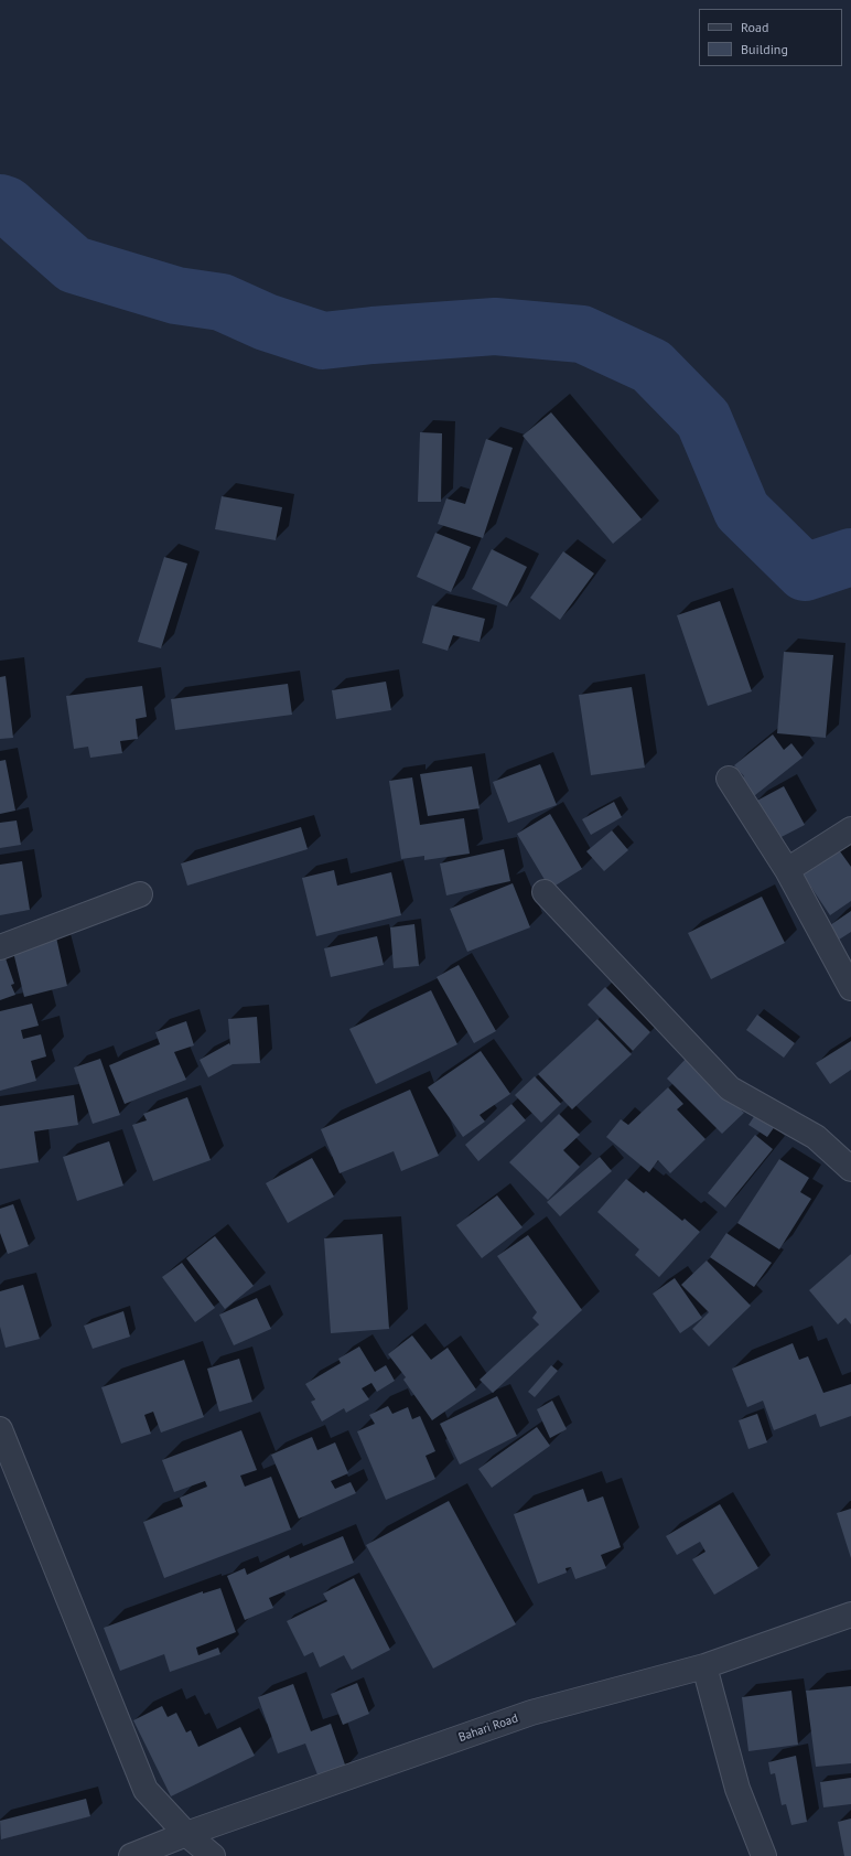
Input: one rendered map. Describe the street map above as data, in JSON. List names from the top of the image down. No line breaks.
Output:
{"streets":{"street":["Bahari Road"]},"legend":["Road","Building"]}
